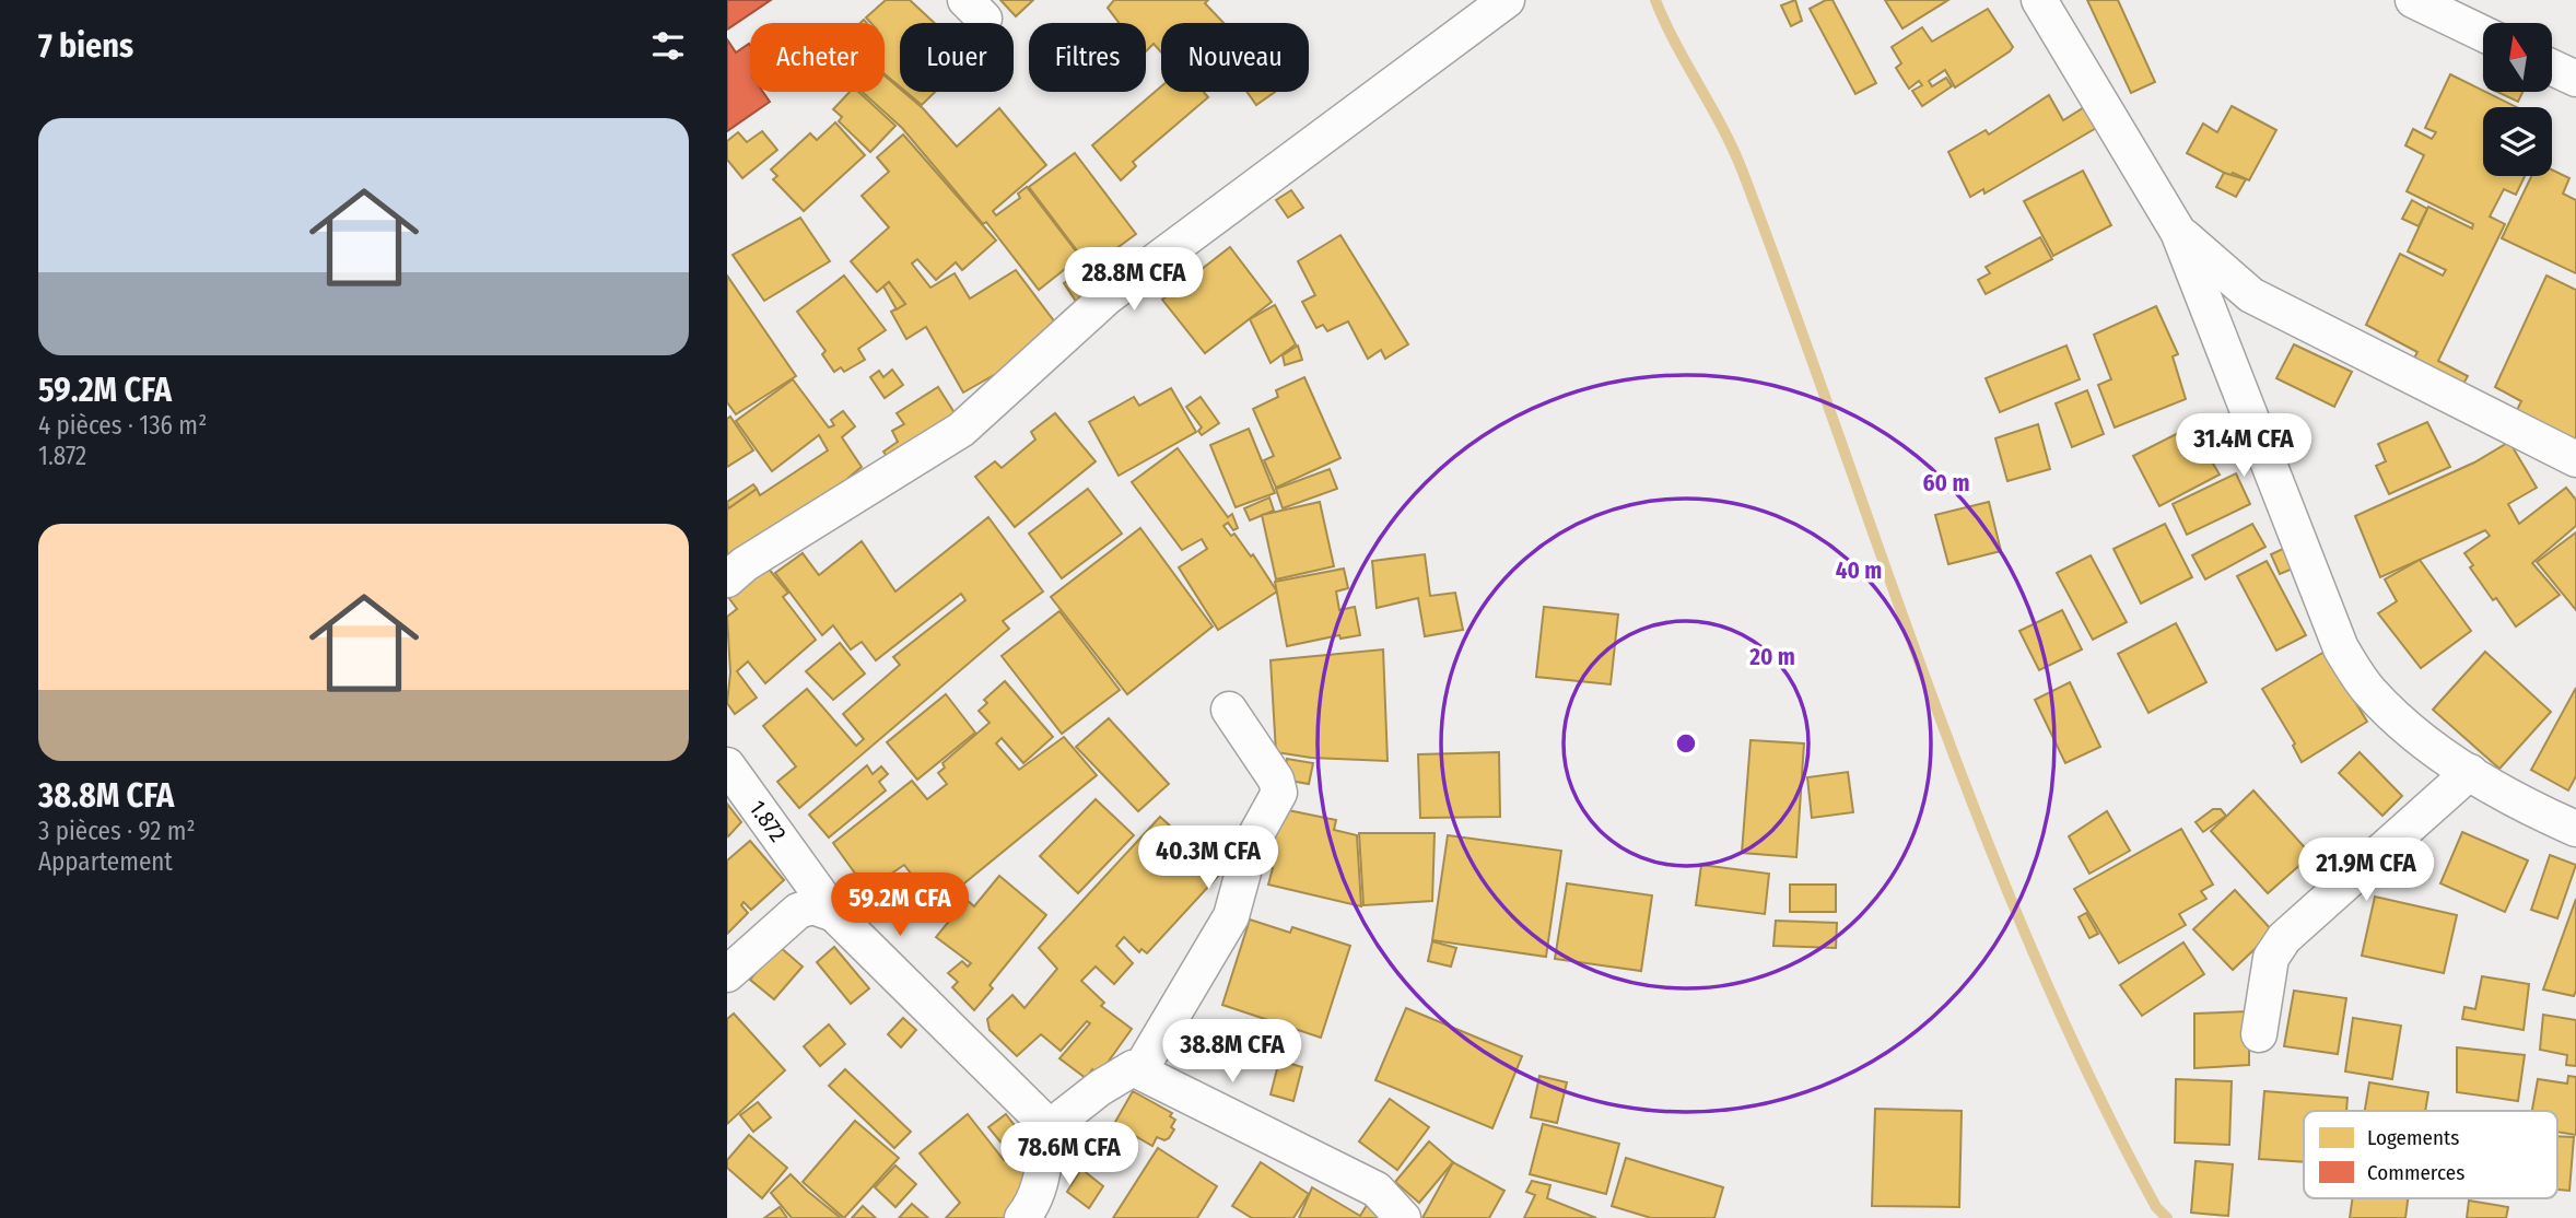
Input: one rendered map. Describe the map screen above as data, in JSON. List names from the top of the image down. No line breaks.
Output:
{"streets":{"street":["1.872"]},"legend":["Logements","Commerces"],"north":"top","page":{"heading":"7 biens","chip":["Acheter","Louer","Filtres","Nouveau"],"list":[{"name":"59.2M CFA","note":"4 pièces · 136 m² · 1.872"},{"name":"38.8M CFA","note":"3 pièces · 92 m² · Appartement"}],"price":["28.8M CFA","31.4M CFA","40.3M CFA","21.9M CFA","59.2M CFA","38.8M CFA","78.6M CFA"]},"rings":["60 m","40 m","20 m"]}
